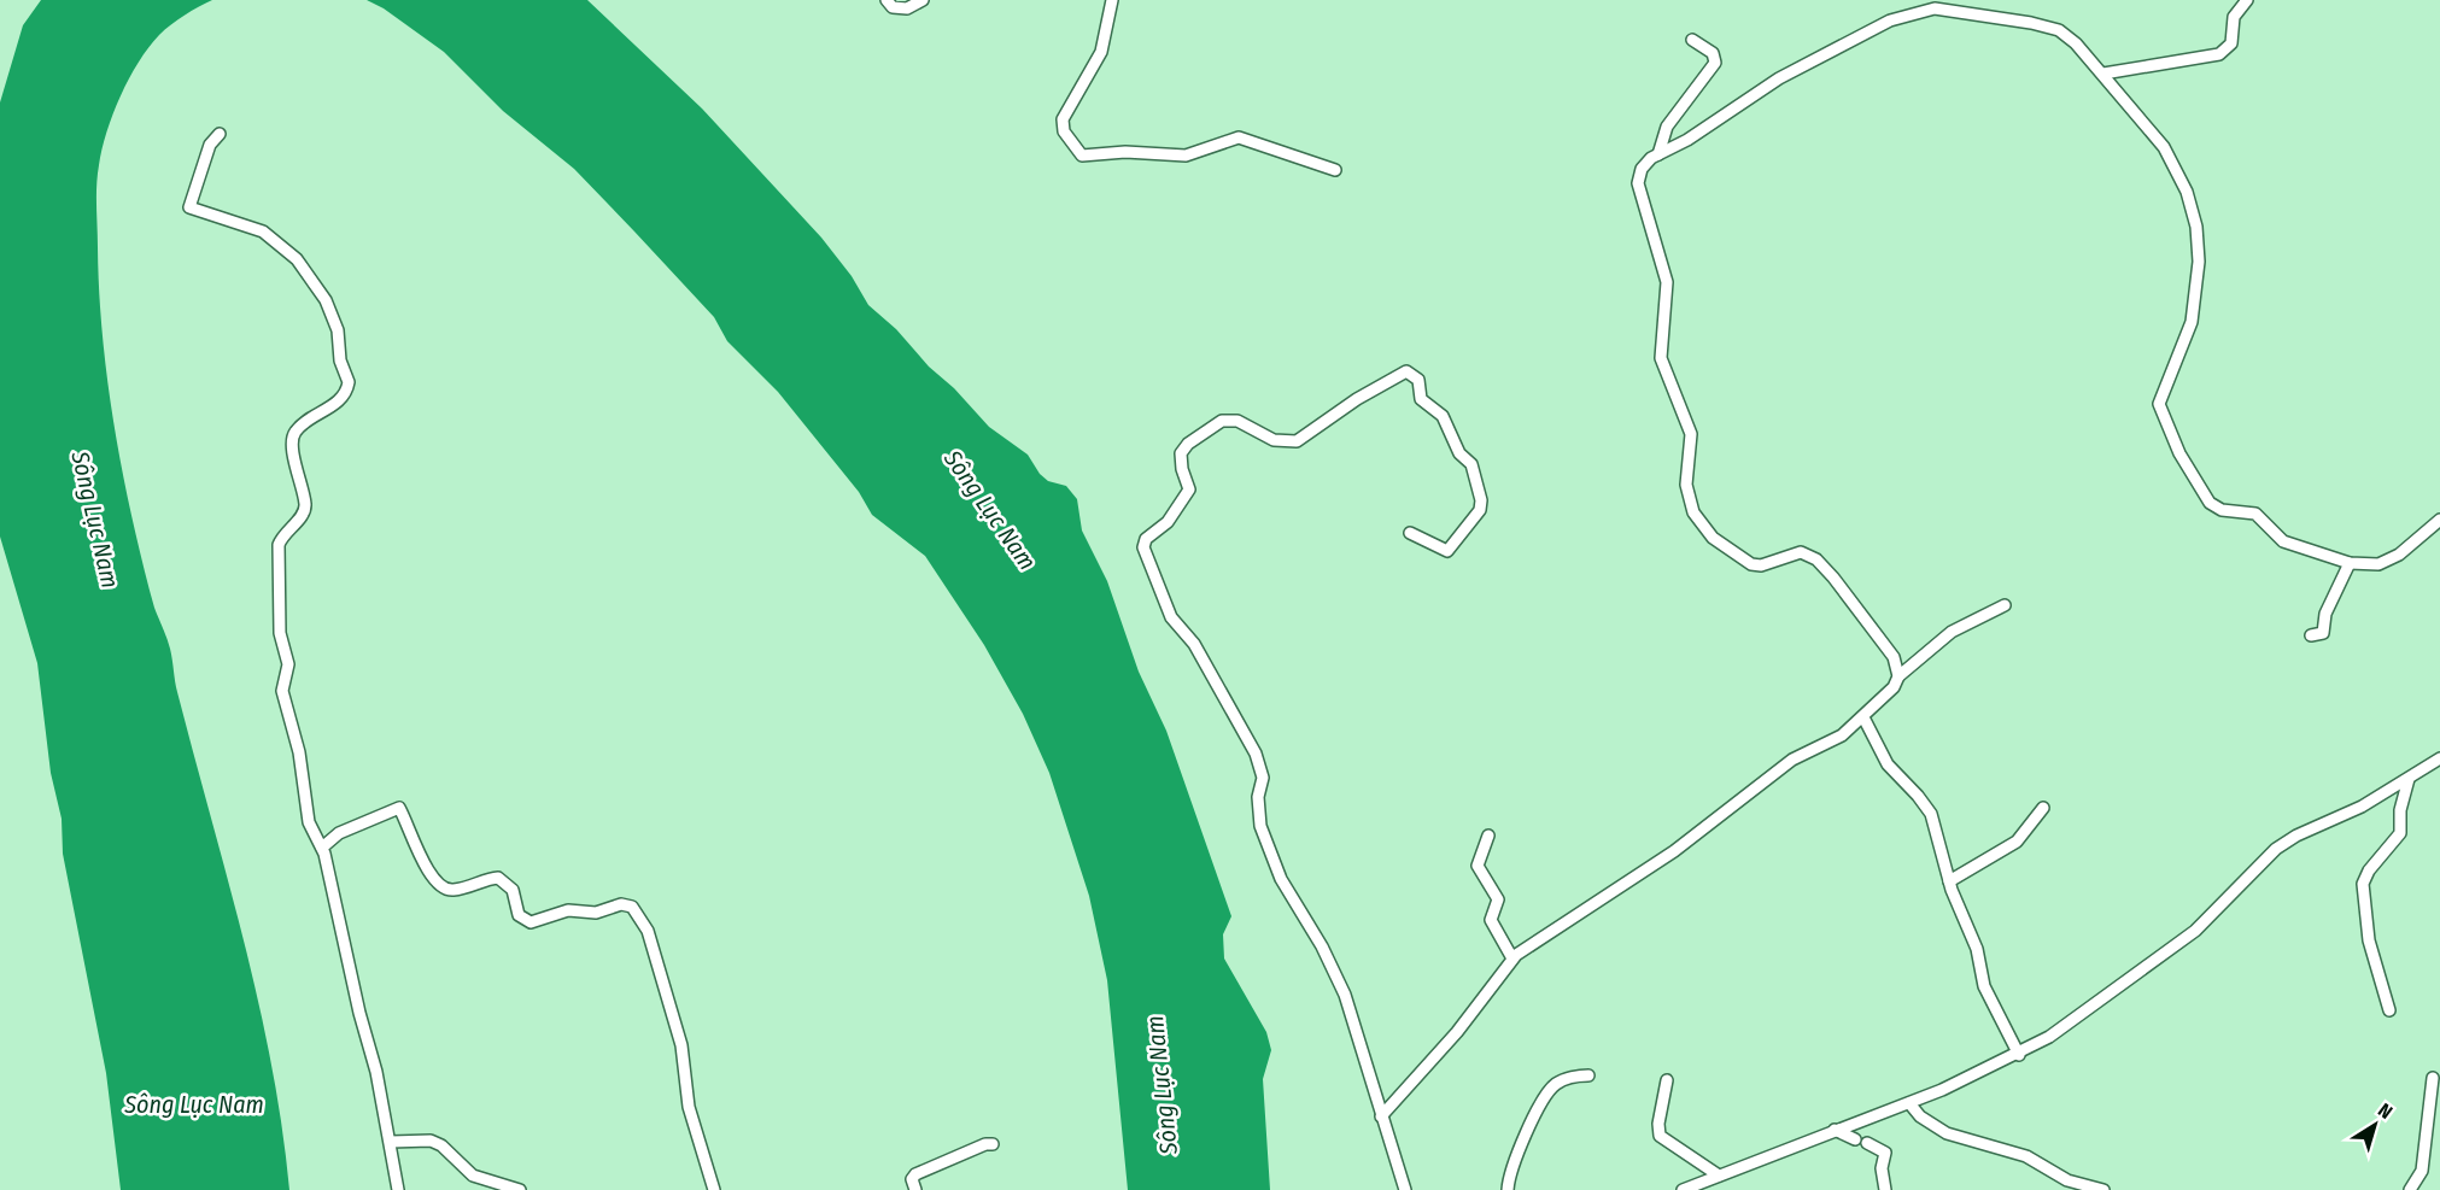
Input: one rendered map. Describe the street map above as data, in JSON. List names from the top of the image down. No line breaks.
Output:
{"water":["Sông Lục Nam"],"north":"top right"}
